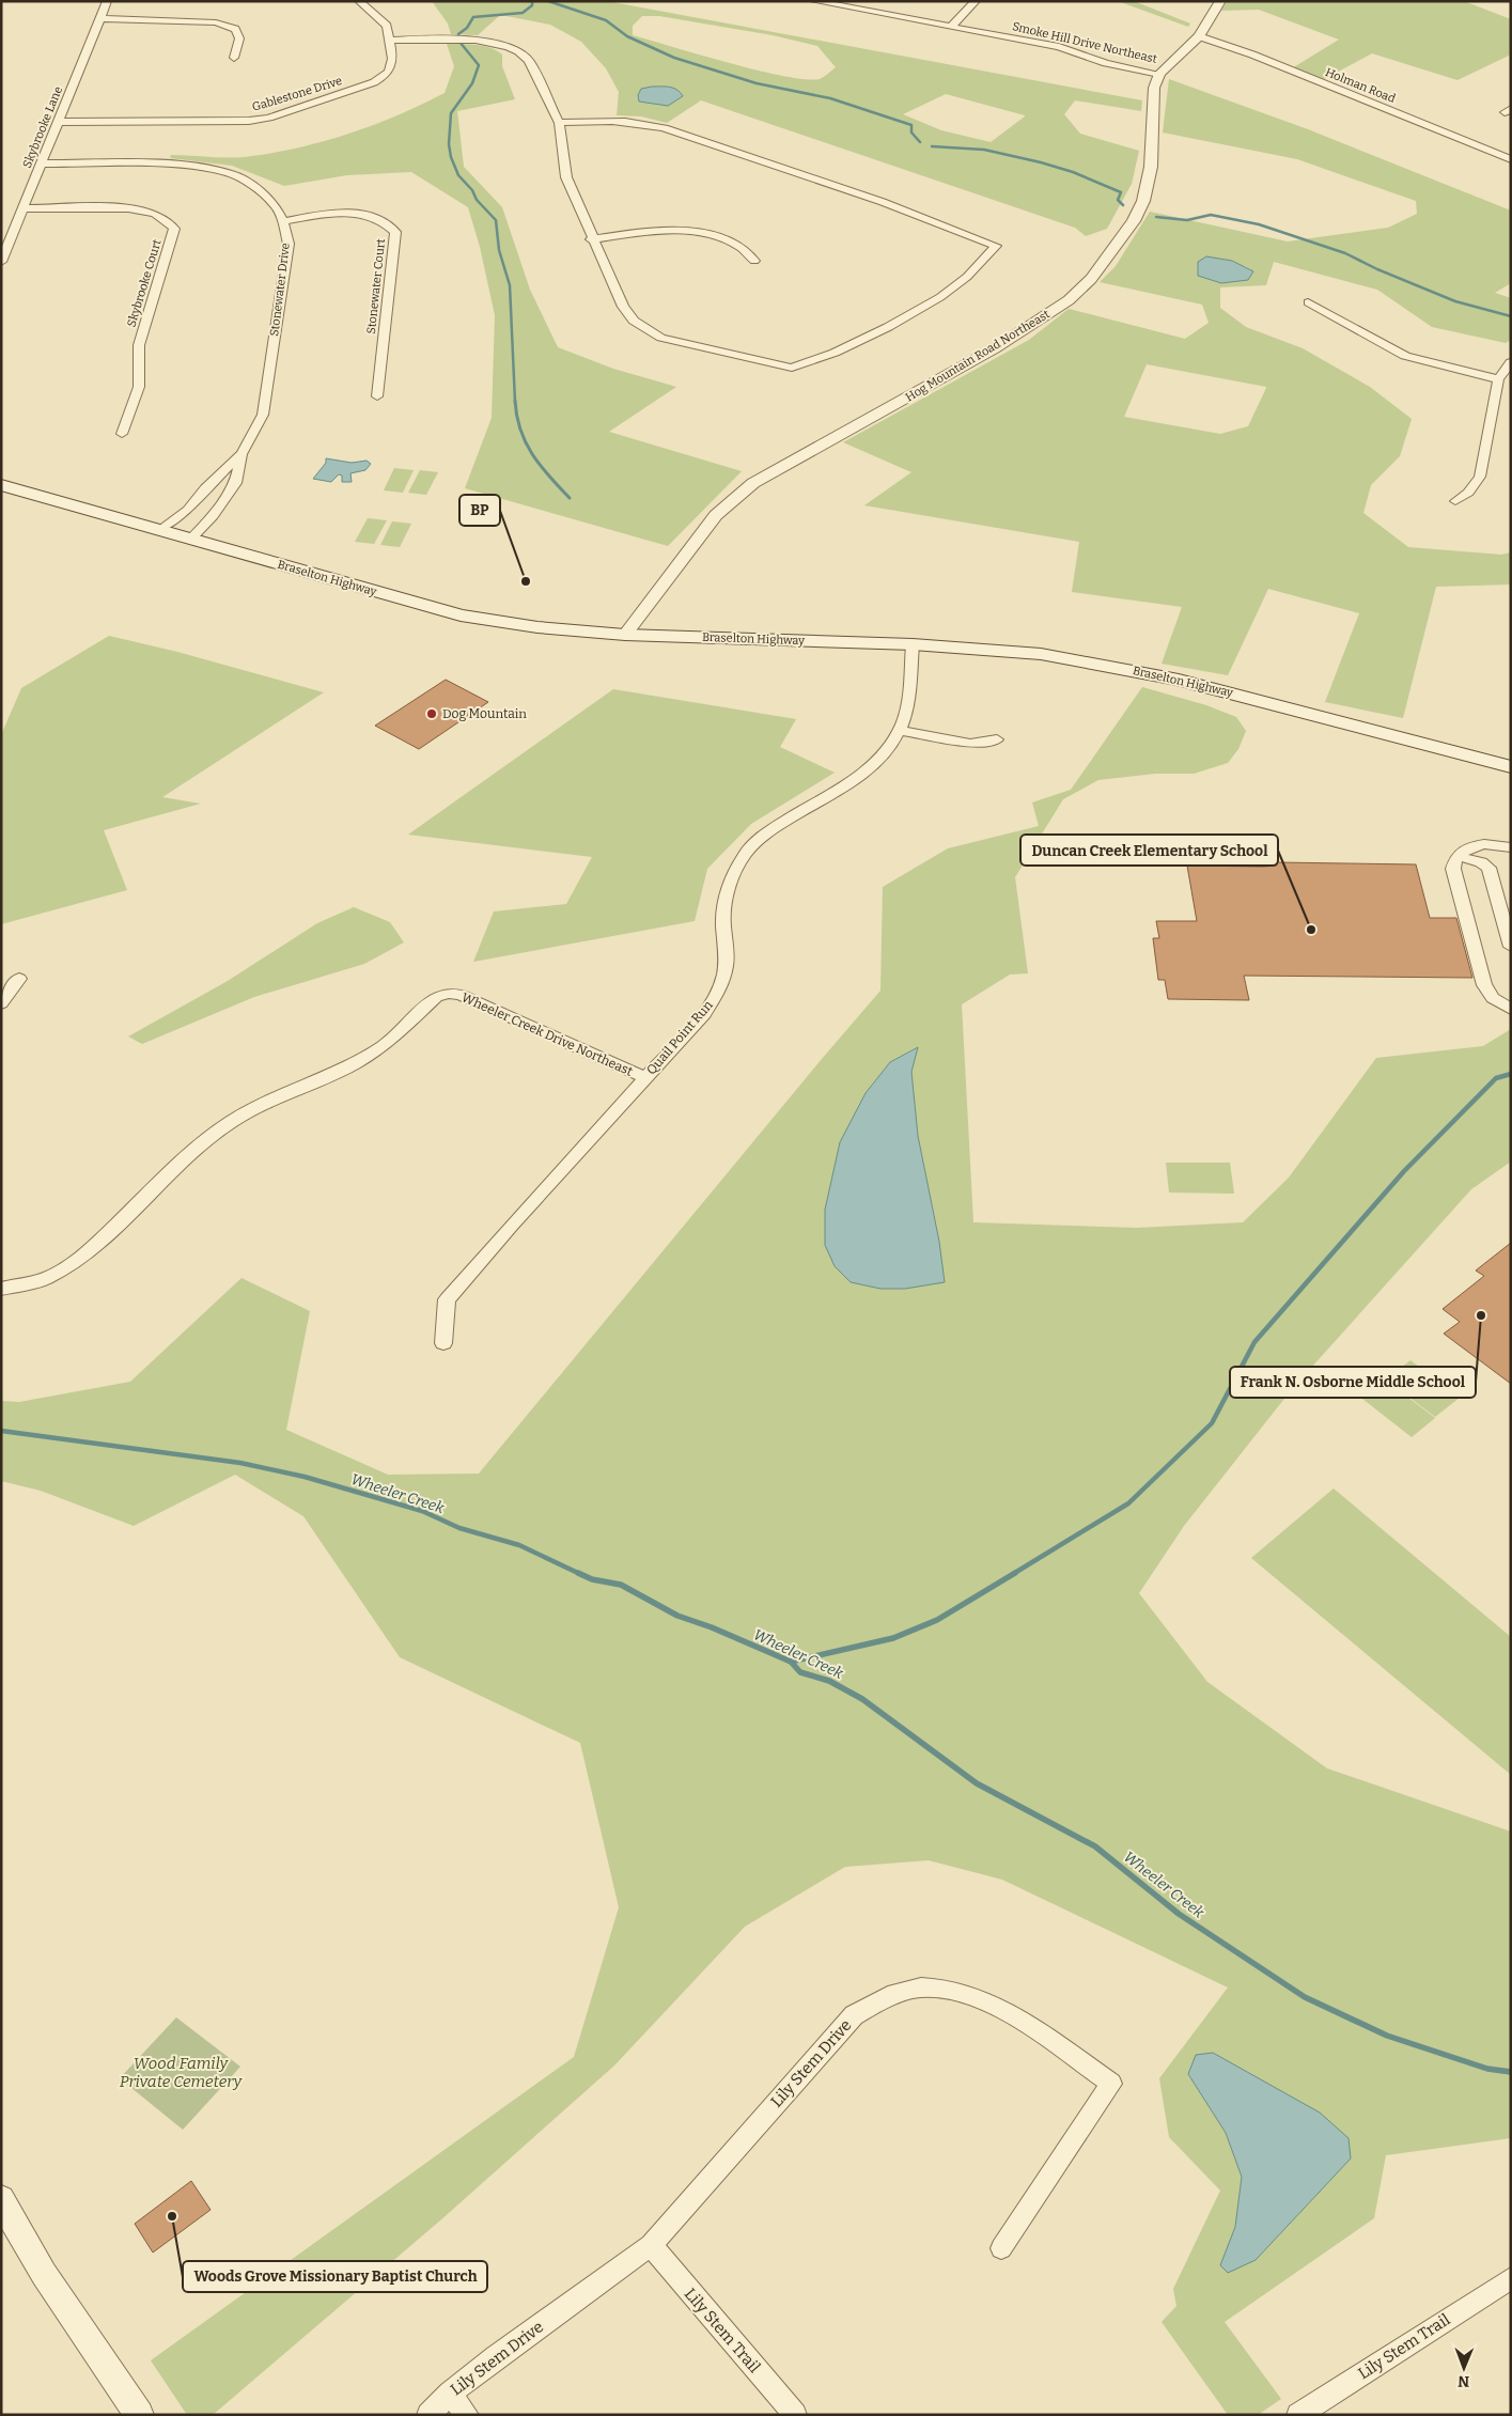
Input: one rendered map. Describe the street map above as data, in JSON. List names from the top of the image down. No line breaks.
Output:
{"streets":{"main road":["Braselton Highway"],"street":["Smoke Hill Drive Northeast","Holman Road","Gablestone Drive","Skybrooke Lane","Skybrooke Court","Stonewater Court","Stonewater Drive","Hog Mountain Road Northeast","Wheeler Creek Drive Northeast","Quail Point Run","Lily Stem Drive","Lily Stem Trail"]},"crossings":[["Smoke Hill Drive Northeast","Hog Mountain Road Northeast"],["Gablestone Drive","Skybrooke Lane"],["Skybrooke Lane","Skybrooke Court"],["Skybrooke Lane","Stonewater Drive"],["Stonewater Court","Stonewater Drive"],["Stonewater Drive","Braselton Highway"],["Hog Mountain Road Northeast","Braselton Highway"],["Braselton Highway","Quail Point Run"],["Wheeler Creek Drive Northeast","Quail Point Run"],["Lily Stem Drive","Lily Stem Trail"]],"water":["Wheeler Creek"],"parks":["Wood Family Private Cemetery"],"places":["BP","Dog Mountain","Duncan Creek Elementary School","Frank N. Osborne Middle School","Woods Grove Missionary Baptist Church"],"north":"bottom"}
